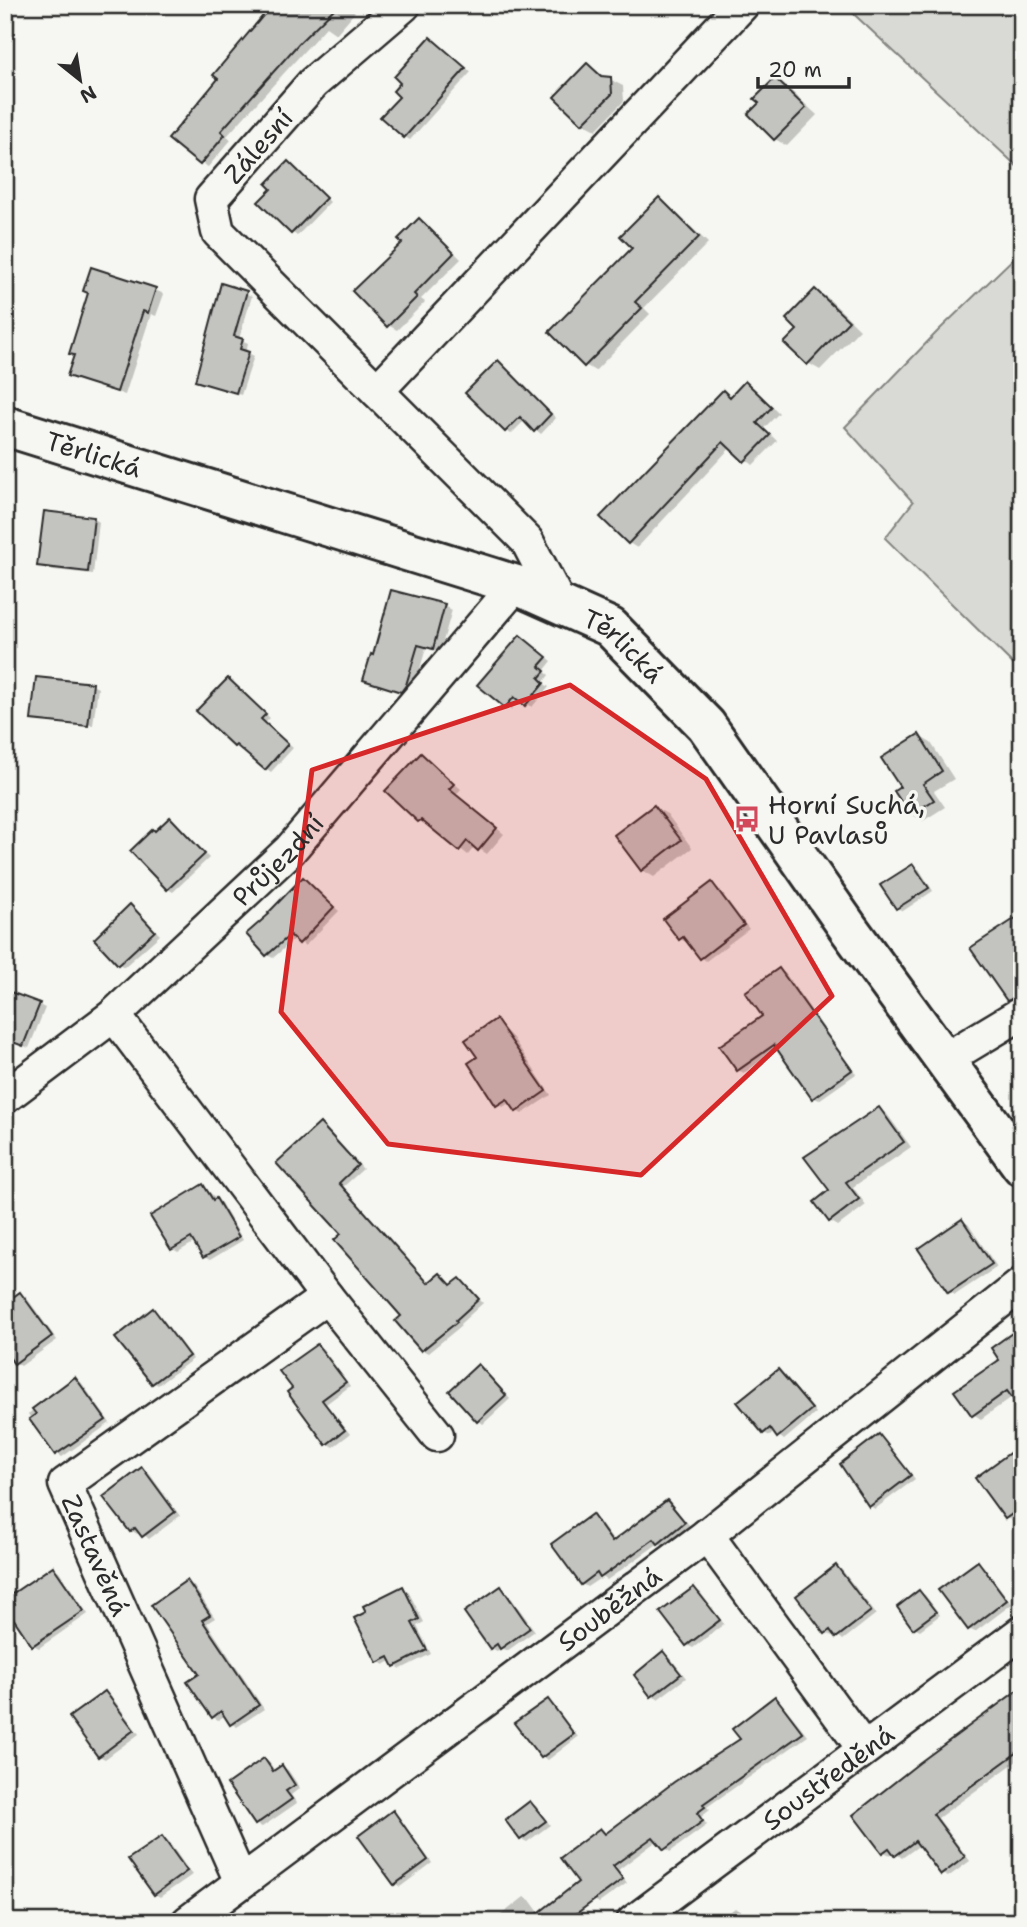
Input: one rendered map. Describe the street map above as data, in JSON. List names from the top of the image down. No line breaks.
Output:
{"streets":{"main road":["Těrlická"],"street":["Zálesní","Průjezdní","Zastavěná","Souběžná","Soustředěná"]},"crossings":[["Zálesní","Těrlická"],["Těrlická","Průjezdní"],["Zastavěná","Souběžná"]],"places":{"bus stop":["Horní Suchá, U Pavlasů"]},"scale_bar":"20 m","north":"bottom right"}
